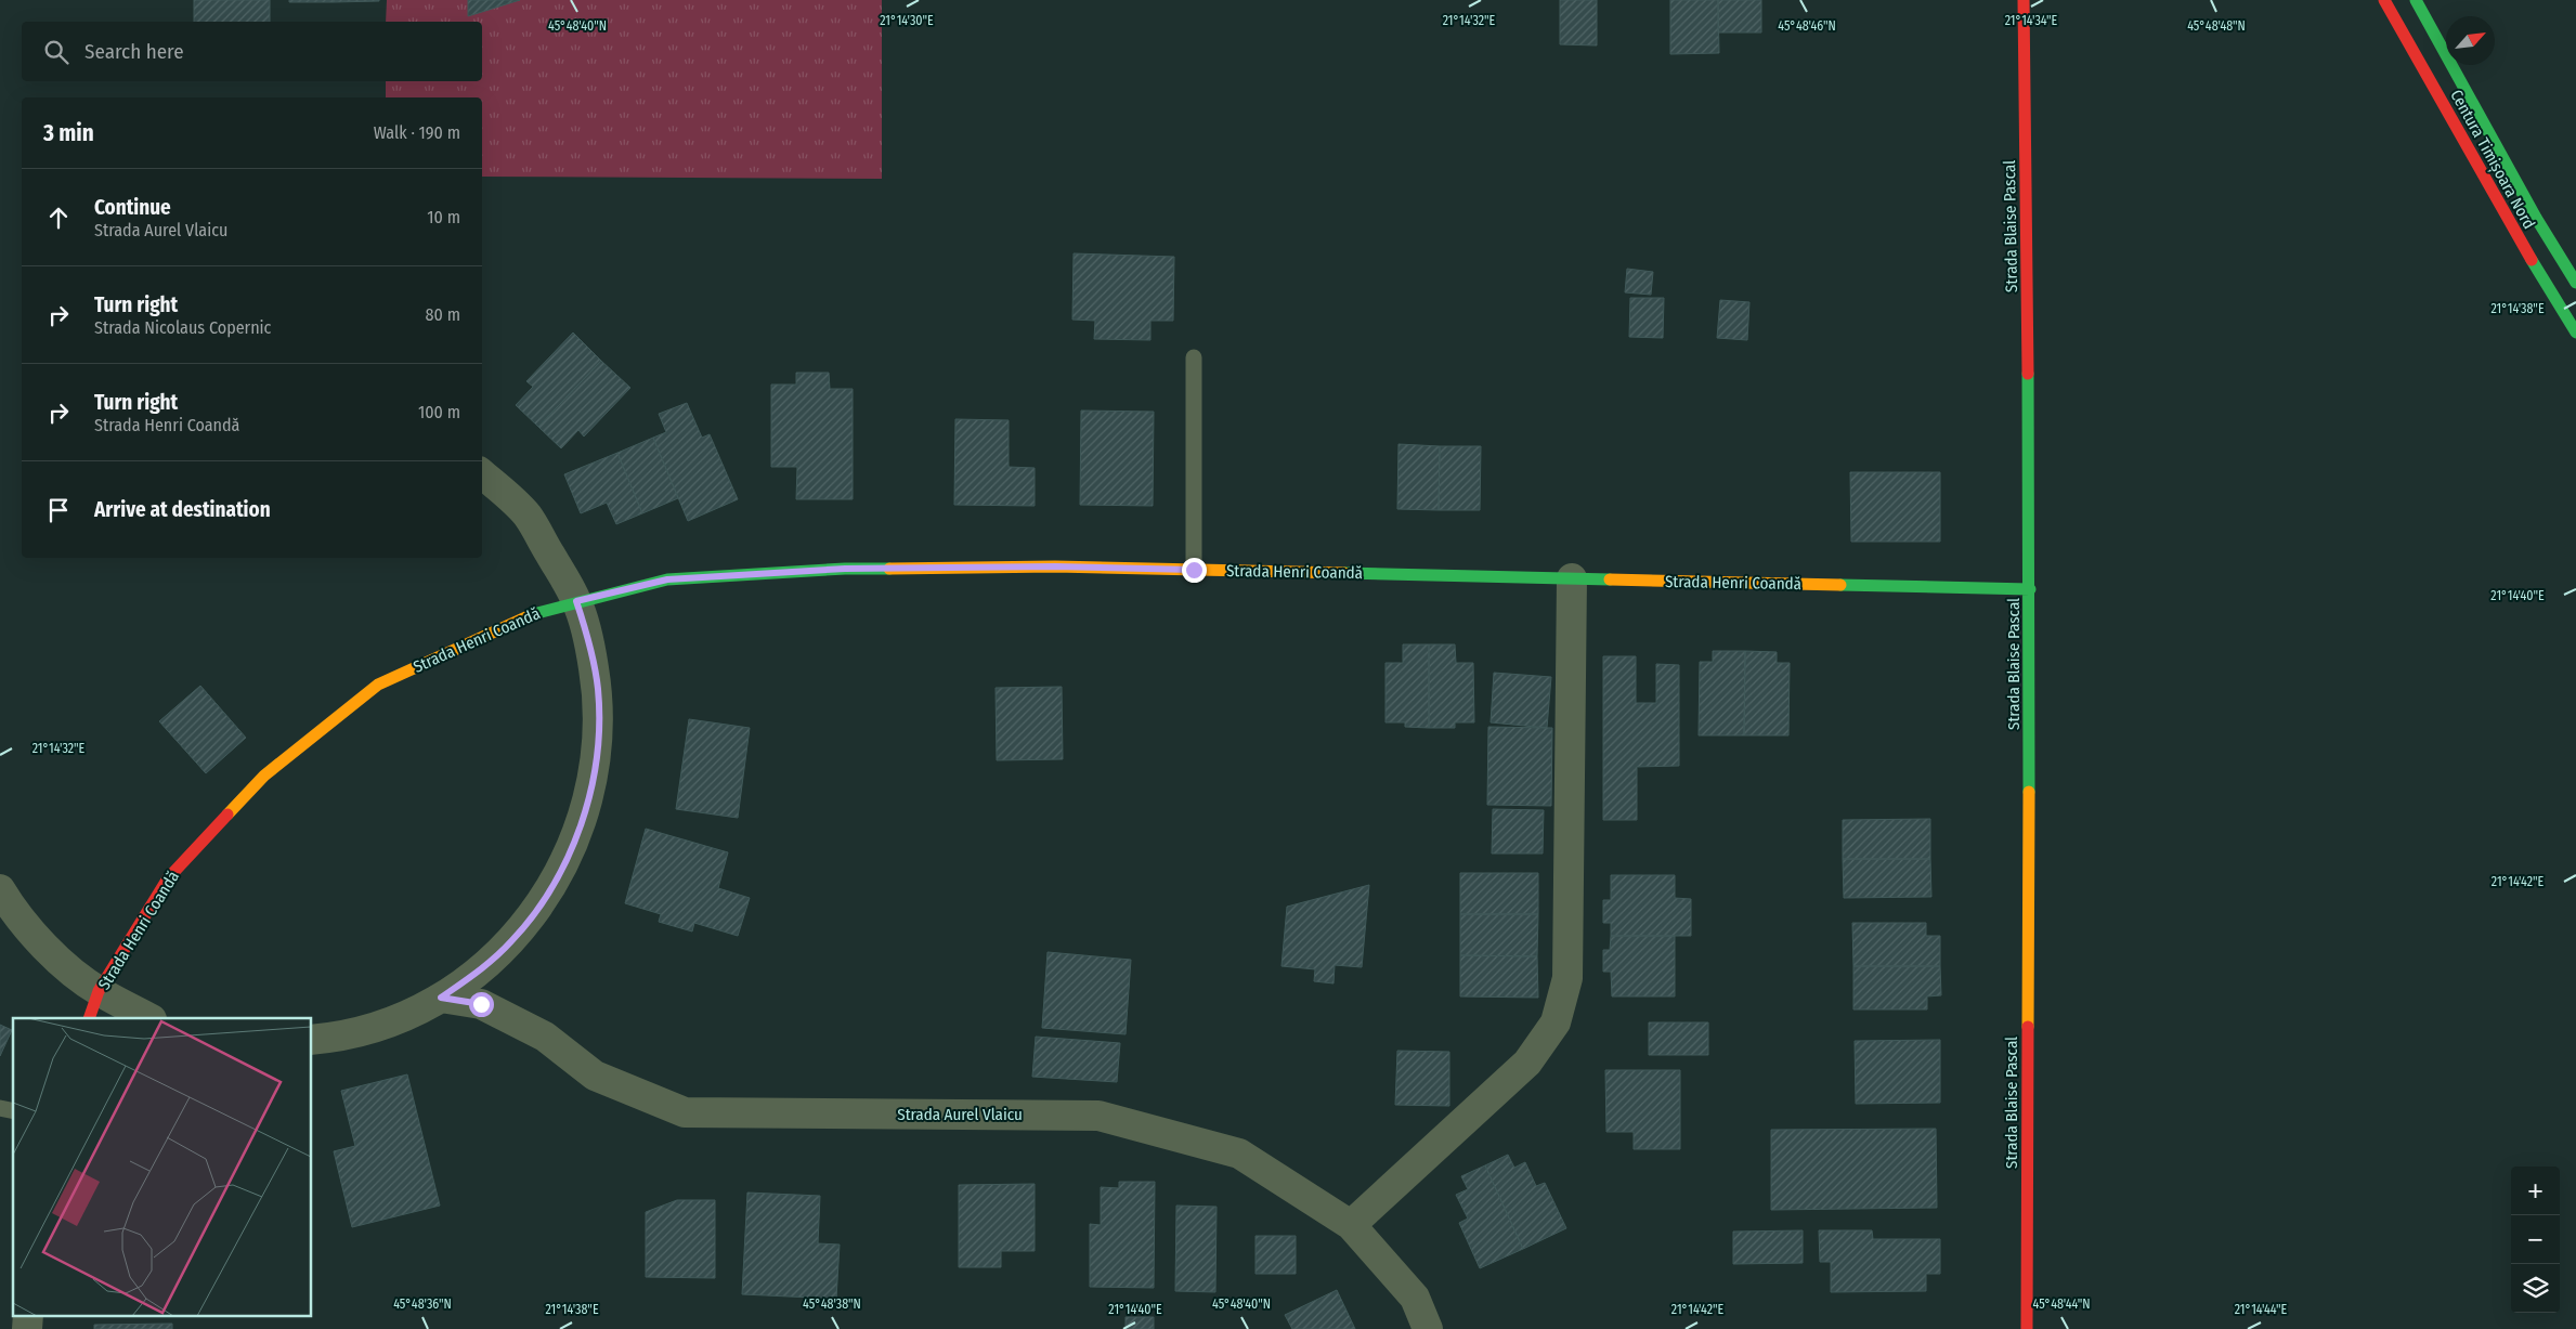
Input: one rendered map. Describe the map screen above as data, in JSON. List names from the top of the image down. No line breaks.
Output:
{"streets":{"street":["Centura Timișoara Nord","Strada Blaise Pascal","Strada Henri Coandă","Strada Aurel Vlaicu"]},"crossings":[["Strada Blaise Pascal","Strada Henri Coandă"]],"north":"top right","page":{"search":"Search here","heading":["3 min","Walk · 190 m"],"list":[["Continue","Strada Aurel Vlaicu","10 m"],["Turn right","Strada Nicolaus Copernic","80 m"],["Turn right","Strada Henri Coandă","100 m"],"Arrive at destination"],"map_buttons":["+","−"]},"coordinates":["21°14'30\"E","21°14'32\"E","21°14'34\"E","45°48'40\"N","45°48'46\"N","45°48'48\"N","21°14'38\"E","21°14'40\"E","21°14'42\"E","45°48'36\"N","45°48'38\"N","45°48'44\"N","21°14'44\"E"]}
